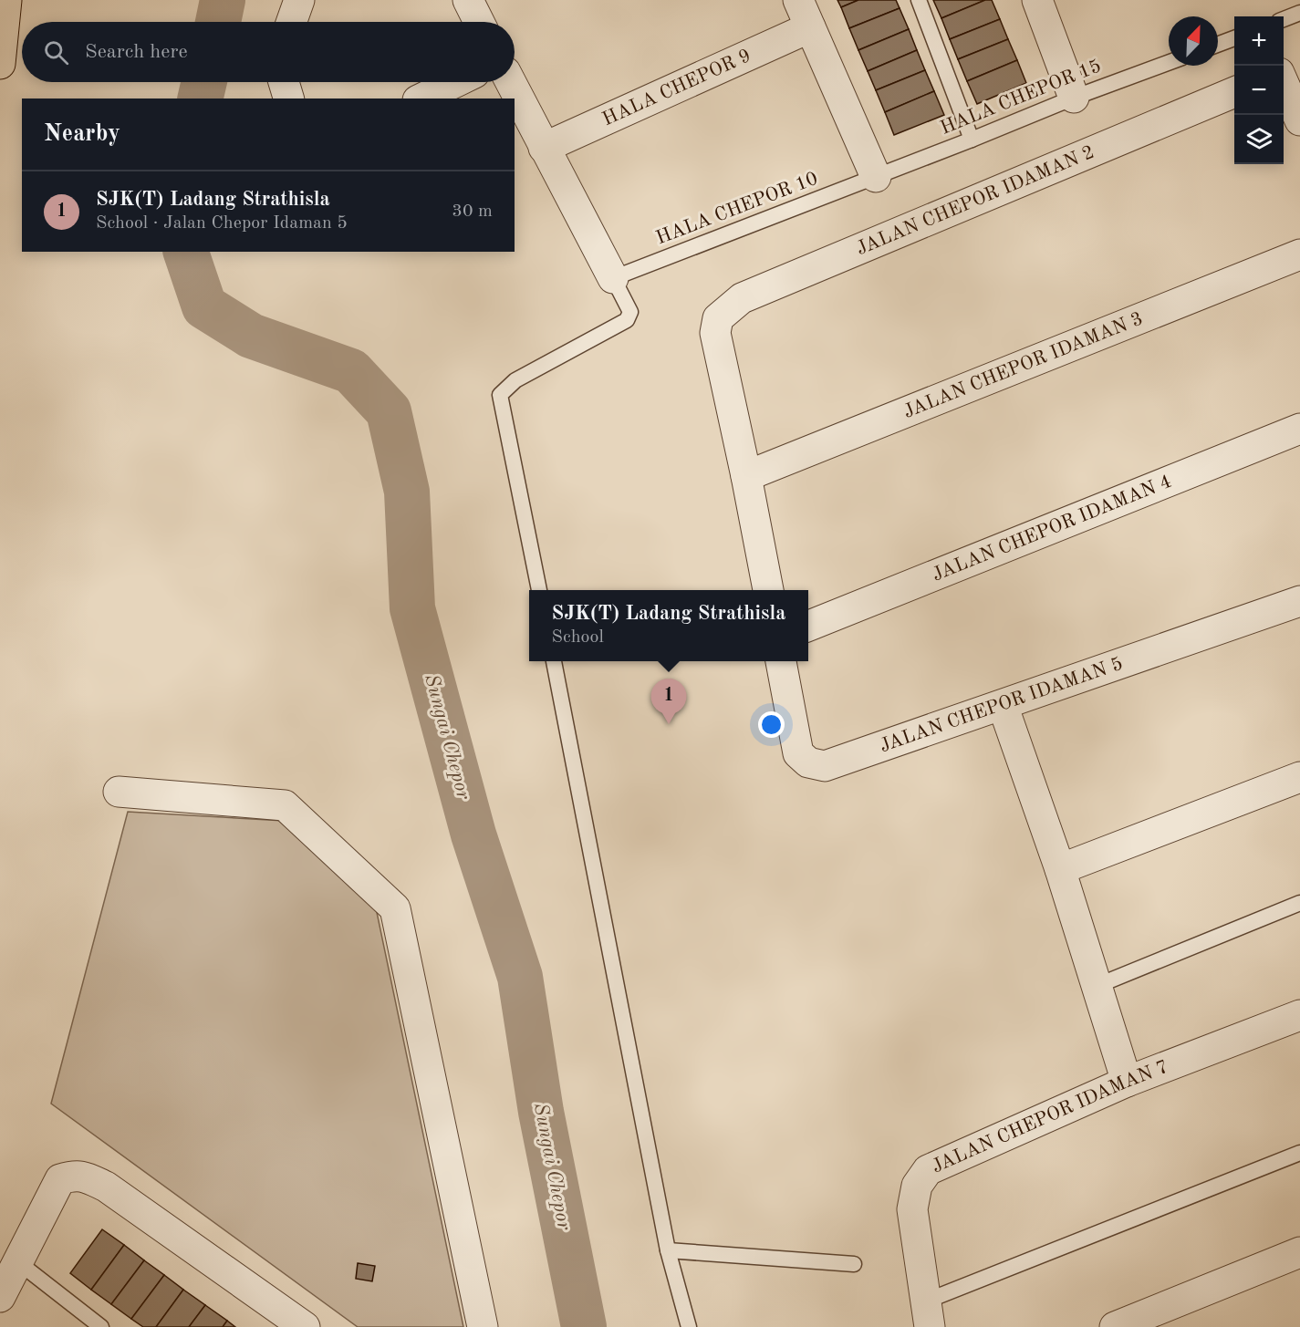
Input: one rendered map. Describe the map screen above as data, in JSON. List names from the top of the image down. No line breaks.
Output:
{"streets":{"street":["HALA CHEPOR 9","JALAN CHEPOR IDAMAN 2","JALAN CHEPOR IDAMAN 3","JALAN CHEPOR IDAMAN 4","JALAN CHEPOR IDAMAN 5","JALAN CHEPOR IDAMAN 7"],"lane":["HALA CHEPOR 15","HALA CHEPOR 10"]},"crossings":[["HALA CHEPOR 15","HALA CHEPOR 10"],["JALAN CHEPOR IDAMAN 2","JALAN CHEPOR IDAMAN 3"]],"water":["Sungai Chepor"],"north":"top right","page":{"map_buttons":["+","−"],"search":"Search here","heading":"Nearby","list":[{"mark":"1","name":"SJK(T) Ladang Strathisla","note":"School · Jalan Chepor Idaman 5","value":"30 m"}],"popup":["SJK(T) Ladang Strathisla","School"],"pins":"1"}}
